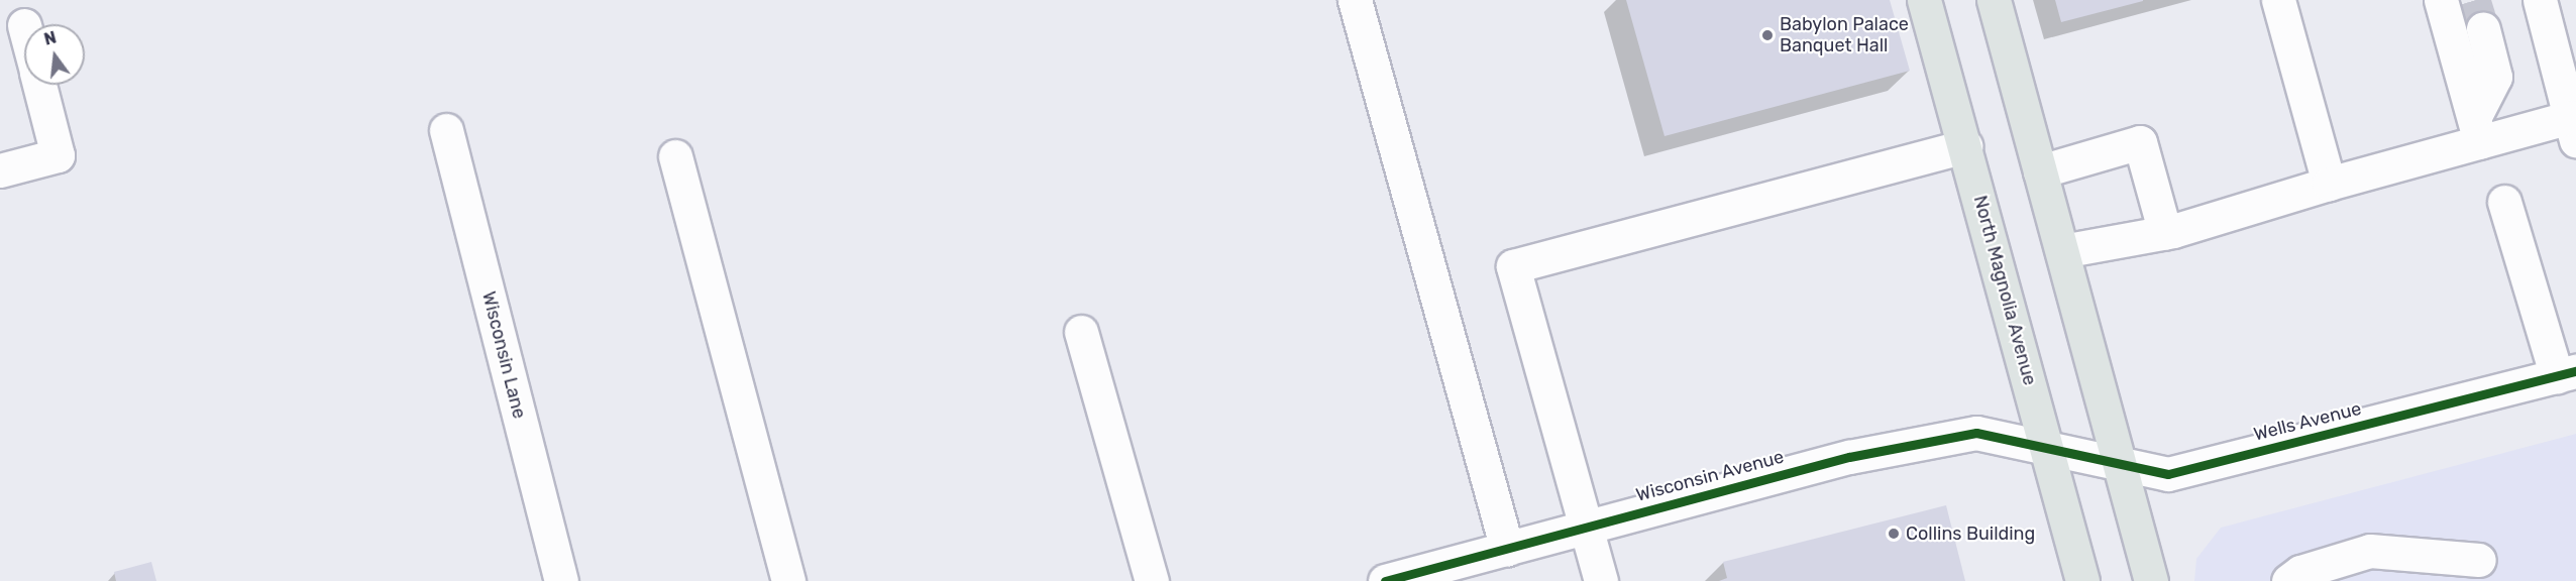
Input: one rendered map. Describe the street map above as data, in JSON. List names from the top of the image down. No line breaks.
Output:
{"streets":{"main road":["North Magnolia Avenue"],"street":["Wisconsin Lane","Wells Avenue","Wisconsin Avenue"]},"crossings":[["North Magnolia Avenue","Wells Avenue"],["North Magnolia Avenue","Wisconsin Avenue"],["Wells Avenue","Wisconsin Avenue"]],"places":["Babylon Palace Banquet Hall","Collins Building"],"north":"top"}
